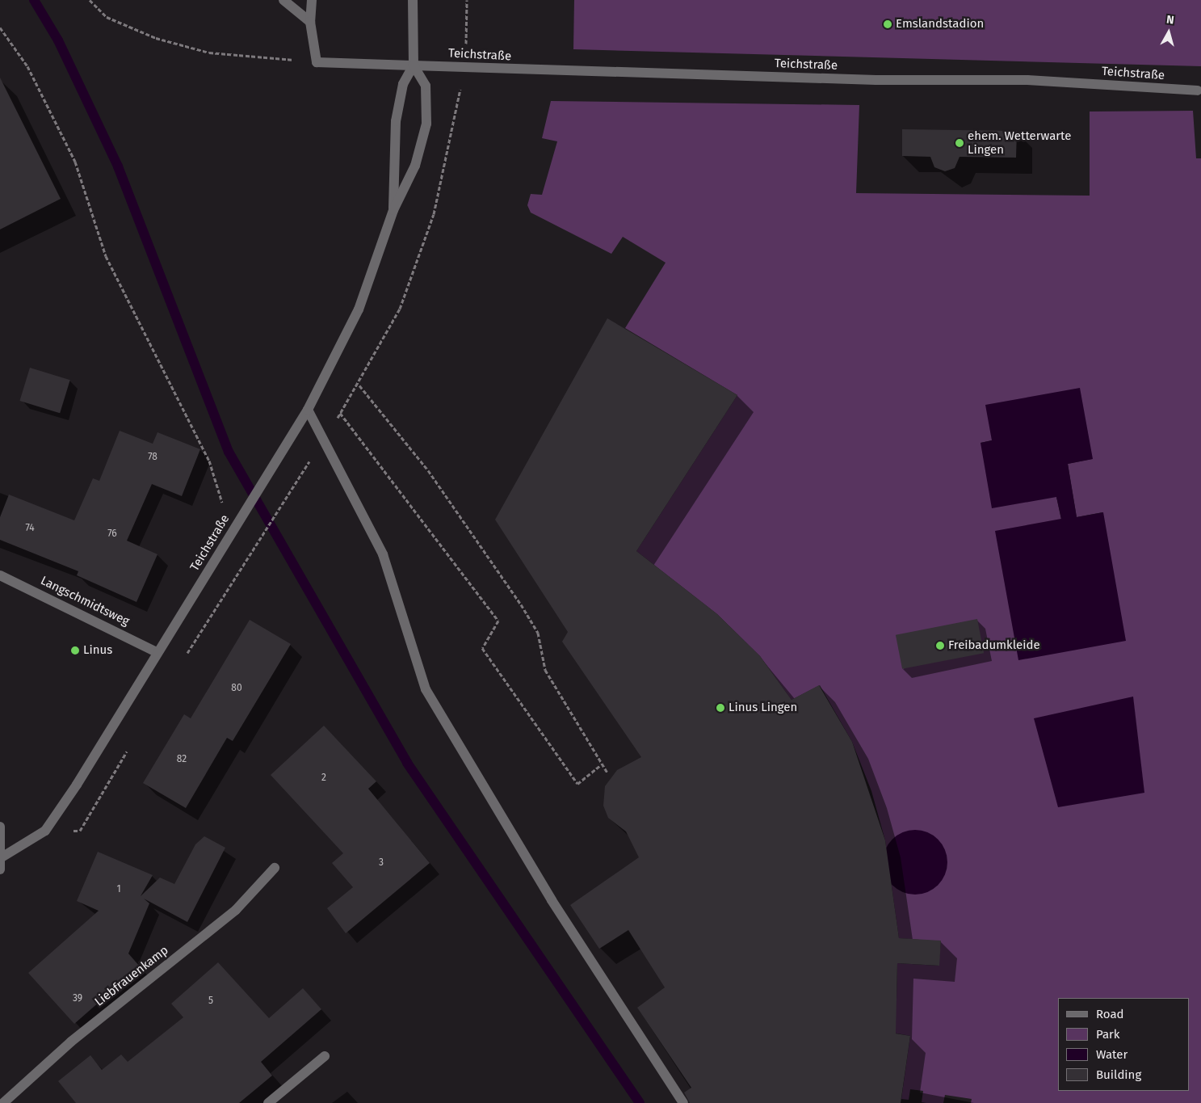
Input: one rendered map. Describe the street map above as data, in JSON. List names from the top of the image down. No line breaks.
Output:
{"streets":{"street":["Teichstraße","Langschmidtsweg","Liebfrauenkamp"]},"crossings":[["Teichstraße","Langschmidtsweg"]],"places":["Emslandstadion","ehem. Wetterwarte Lingen","Freibadumkleide","Linus","Linus Lingen"],"house_numbers":["78","74","76","80","82","2","3","1","39","5"],"legend":["Road","Park","Water","Building"],"north":"top"}
